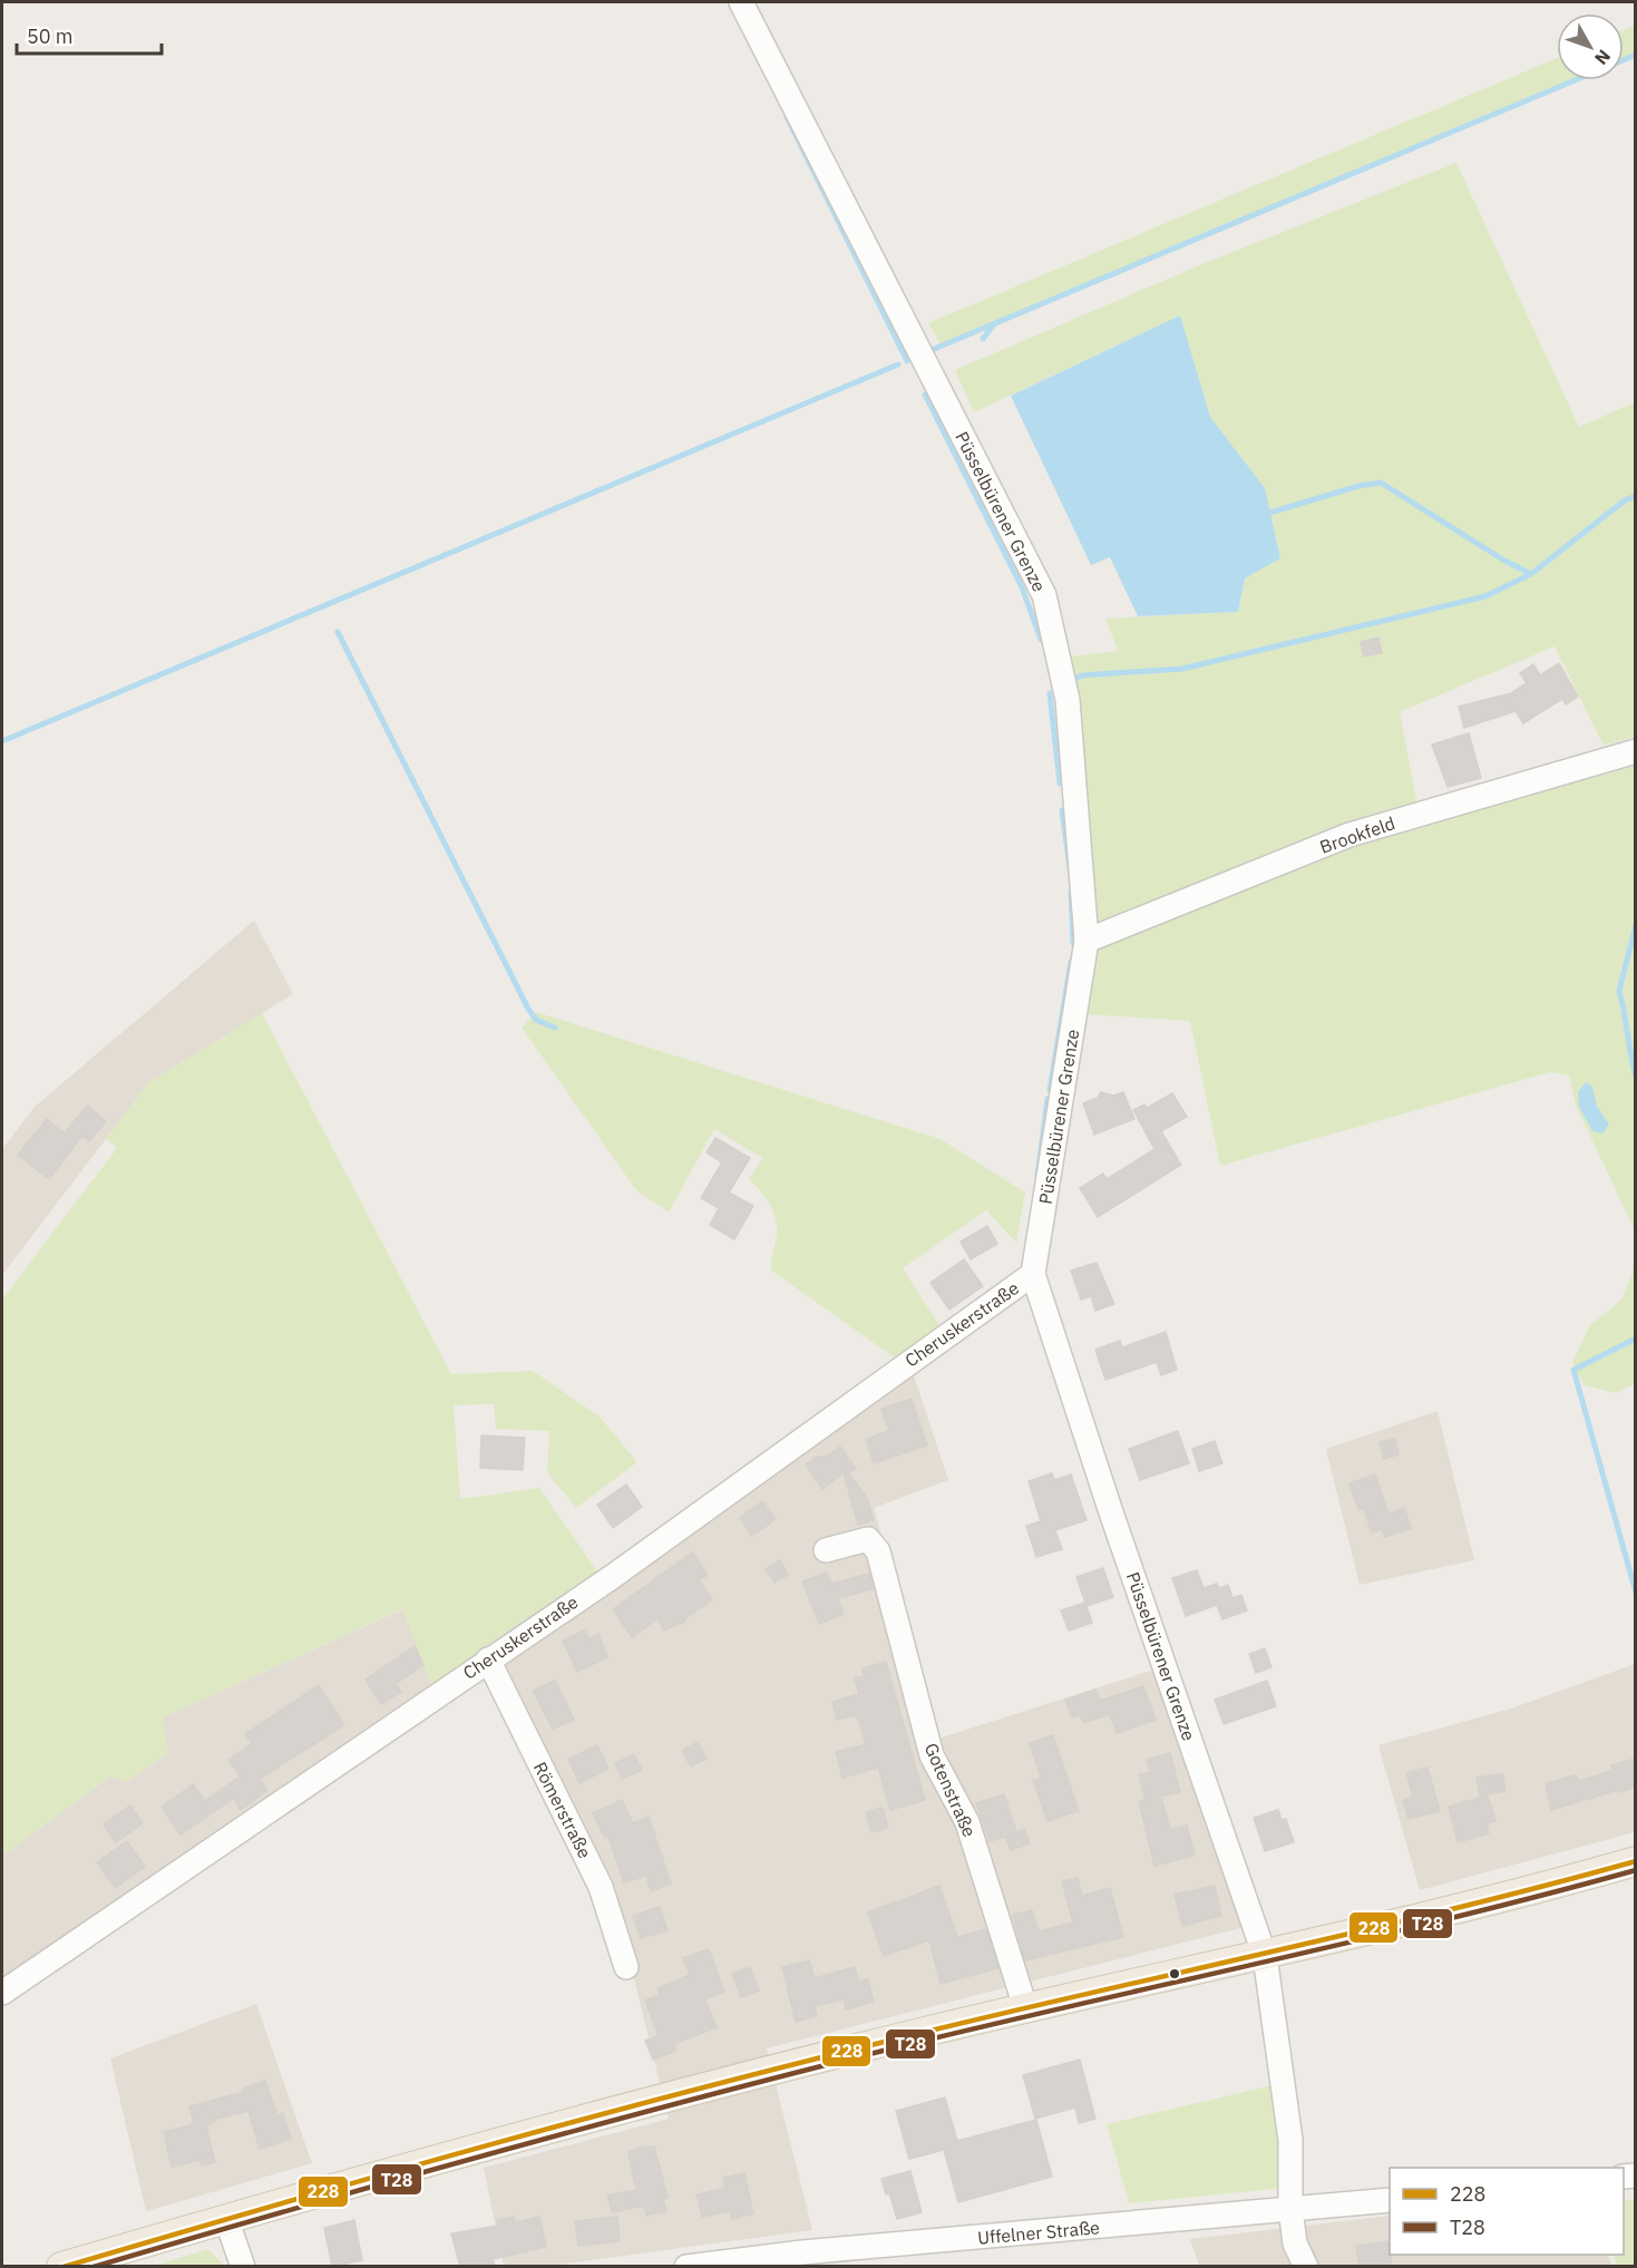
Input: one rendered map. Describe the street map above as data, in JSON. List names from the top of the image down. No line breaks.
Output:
{"streets":{"street":["Püsselbürener Grenze","Brookfeld","Cheruskerstraße","Gotenstraße","Römerstraße","Uffelner Straße"]},"crossings":[["Püsselbürener Grenze","Brookfeld"],["Püsselbürener Grenze","Cheruskerstraße"],["Püsselbürener Grenze","Uffelner Straße"],["Cheruskerstraße","Römerstraße"]],"lines":["transit line 228","transit line T28"],"legend":["228","T28"],"scale_bar":"50 m","north":"bottom right"}
